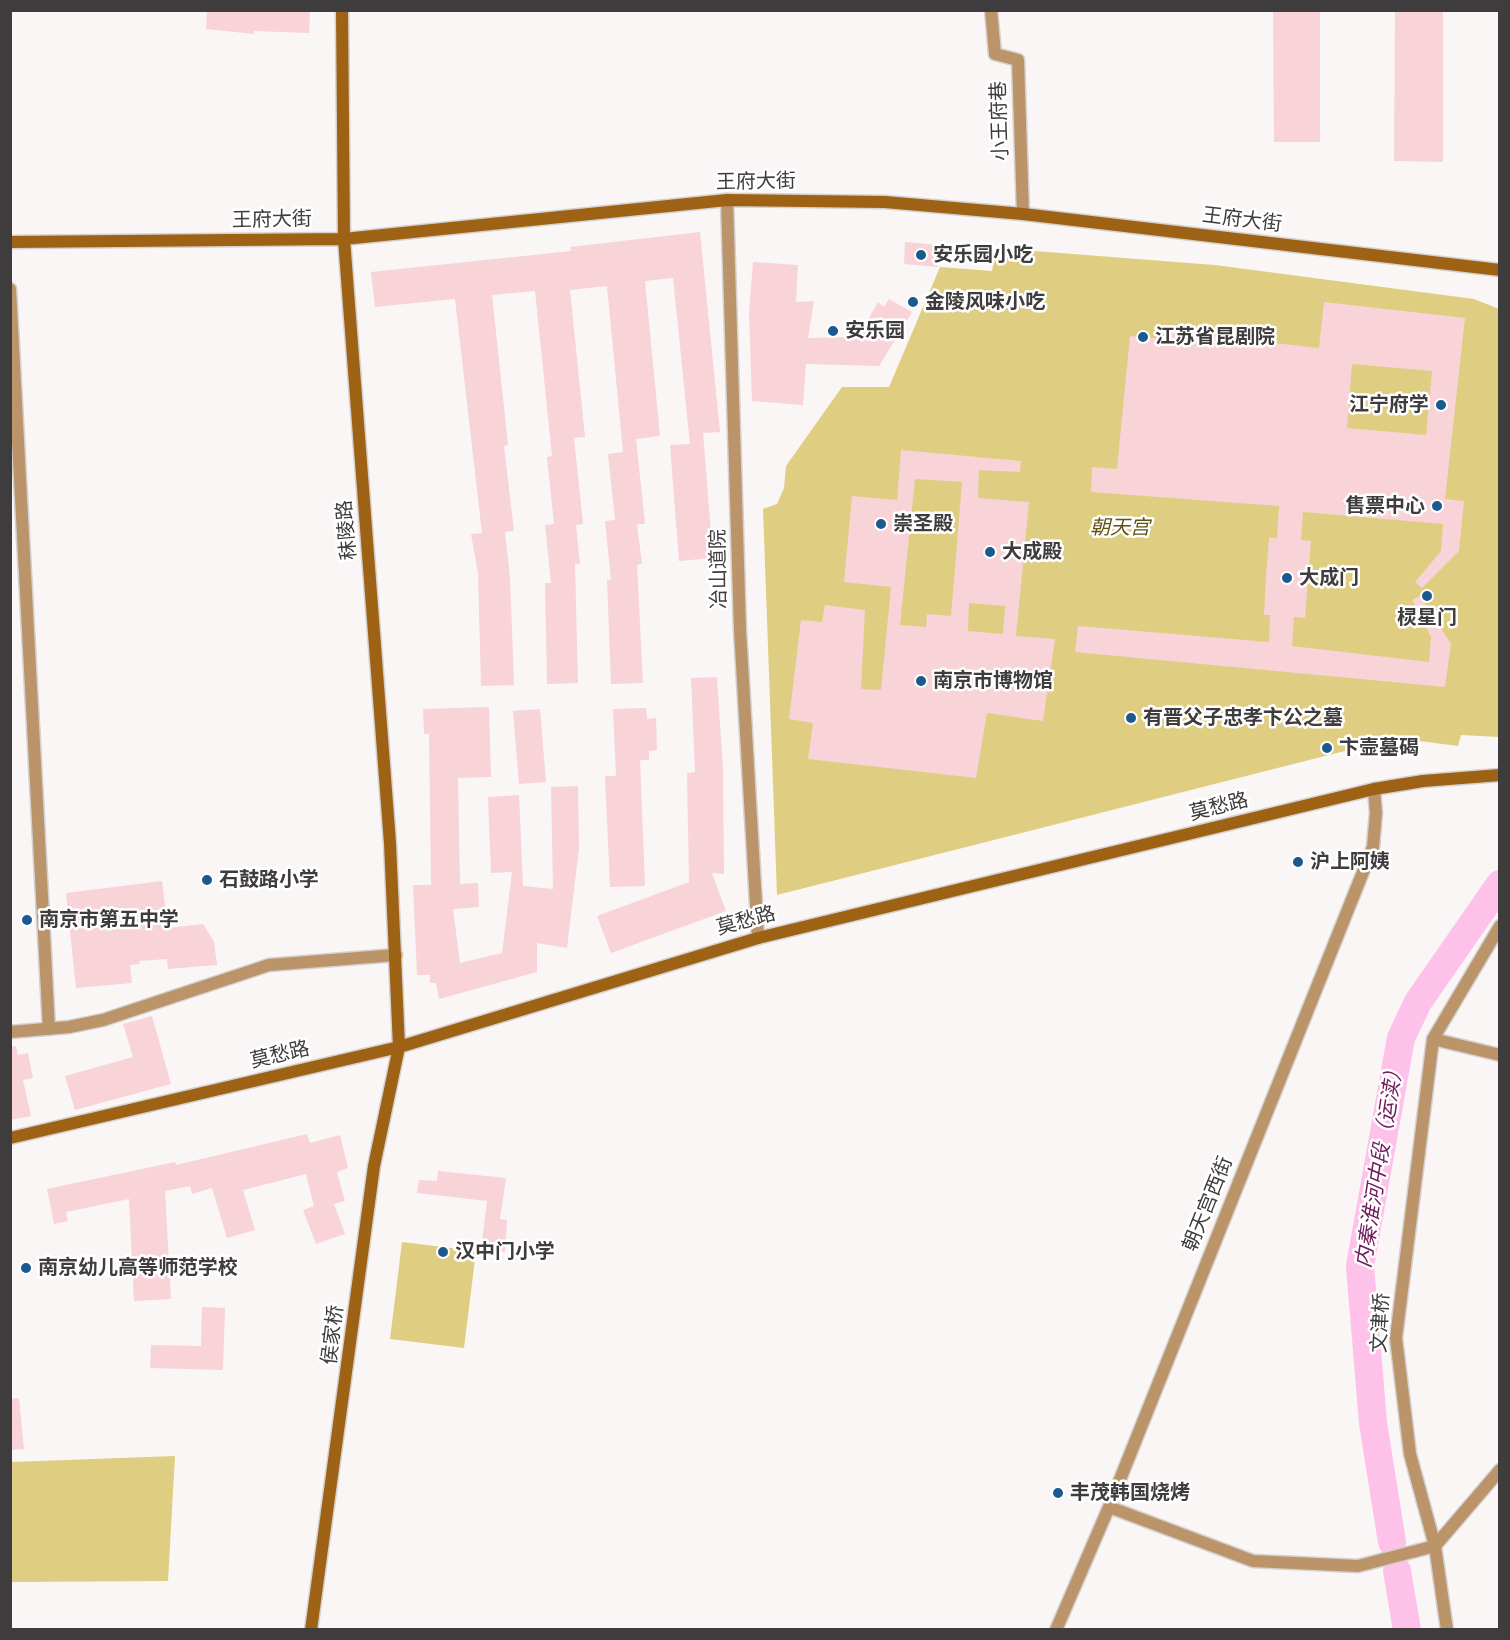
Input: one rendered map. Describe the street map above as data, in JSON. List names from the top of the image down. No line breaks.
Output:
{"streets":{"street":["小王府巷","王府大街","秣陵路","冶山道院","莫愁路","朝天宫西街","文津桥","侯家桥"]},"crossings":[["小王府巷","王府大街"],["王府大街","秣陵路"],["王府大街","冶山道院"],["秣陵路","莫愁路"],["秣陵路","侯家桥"],["冶山道院","莫愁路"],["莫愁路","朝天宫西街"],["莫愁路","侯家桥"]],"water":["内秦淮河中段（运渎）"],"parks":["朝天宫"],"places":["安乐园小吃","金陵风味小吃","安乐园","江苏省昆剧院","江宁府学","售票中心","崇圣殿","大成殿","大成门","棂星门","南京市博物馆","有晋父子忠孝卞公之墓","卞壸墓碣","沪上阿姨","石鼓路小学","南京市第五中学","汉中门小学","南京幼儿高等师范学校","丰茂韩国烧烤"]}
